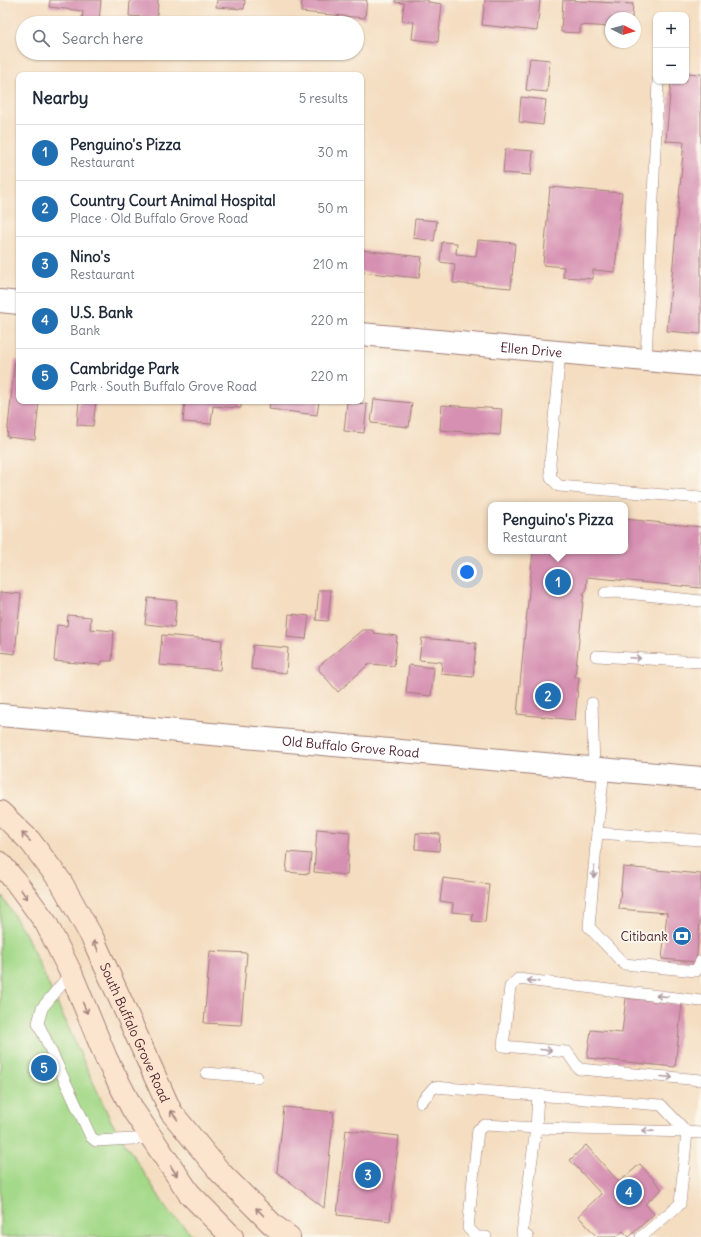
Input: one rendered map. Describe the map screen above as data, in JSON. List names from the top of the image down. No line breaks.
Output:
{"streets":{"main road":["South Buffalo Grove Road"],"street":["Ellen Drive","Old Buffalo Grove Road"]},"places":{"bank":["Citibank"]},"north":"right","page":{"map_buttons":["+","−"],"search":"Search here","heading":["Nearby","5 results"],"list":[{"mark":"1","name":"Penguino's Pizza","note":"Restaurant","value":"30 m"},{"mark":"2","name":"Country Court Animal Hospital","note":"Place · Old Buffalo Grove Road","value":"50 m"},{"mark":"3","name":"Nino's","note":"Restaurant","value":"210 m"},{"mark":"4","name":"U.S. Bank","note":"Bank","value":"220 m"},{"mark":"5","name":"Cambridge Park","note":"Park · South Buffalo Grove Road","value":"220 m"}],"popup":["Penguino's Pizza","Restaurant"],"pins":["1","2","5","3","4"]}}
